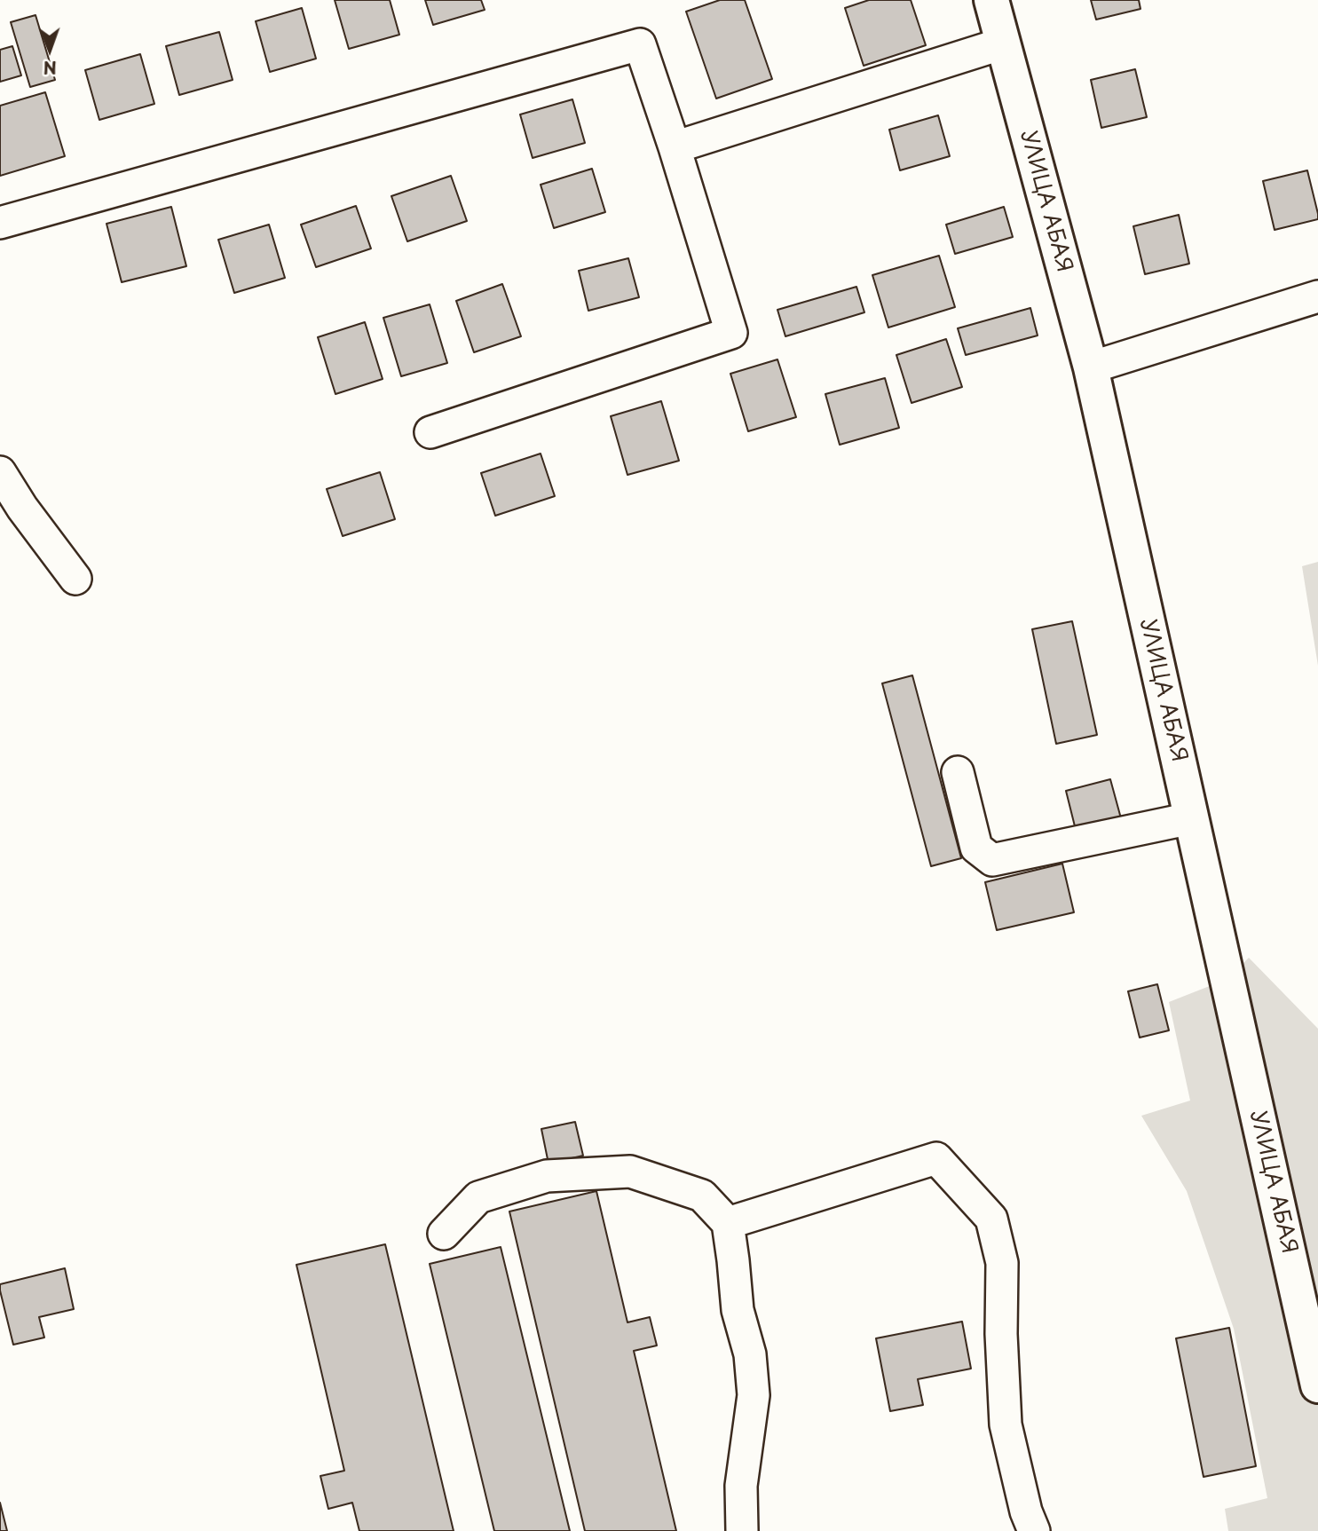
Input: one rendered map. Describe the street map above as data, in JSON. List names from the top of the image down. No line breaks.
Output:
{"streets":{"main road":["УЛИЦА АБАЯ"]},"north":"bottom"}
